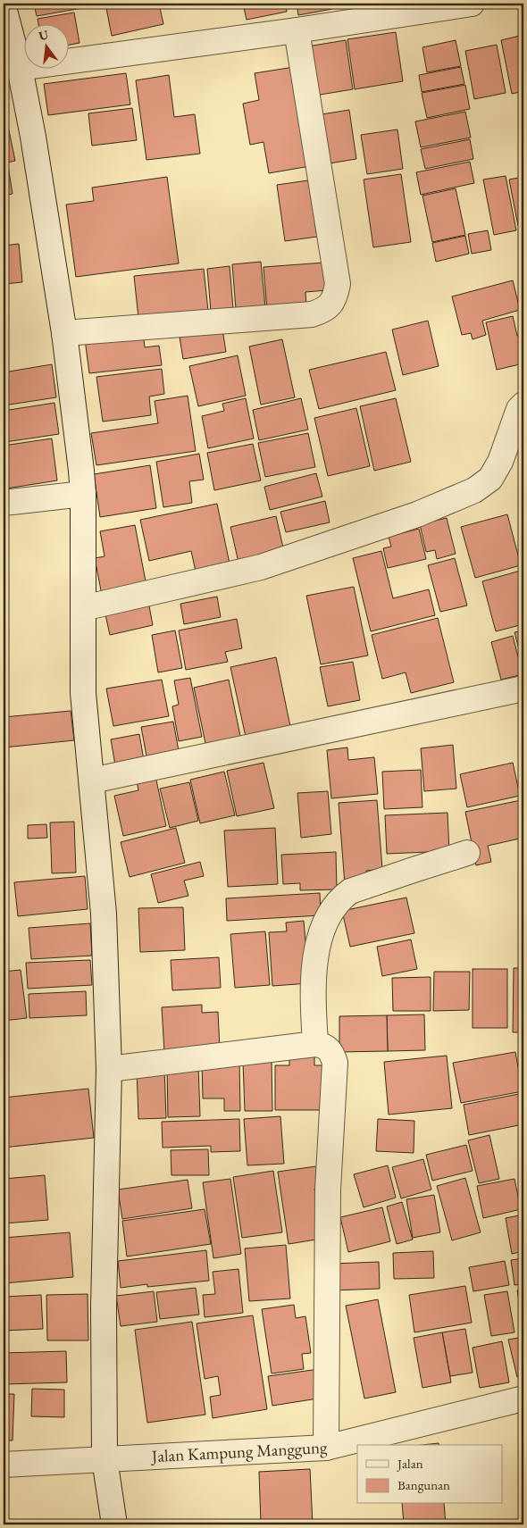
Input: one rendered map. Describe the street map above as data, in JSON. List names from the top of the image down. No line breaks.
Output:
{"streets":{"street":["Jalan Kampung Manggung"]},"legend":["Jalan","Bangunan"],"north":"top"}
